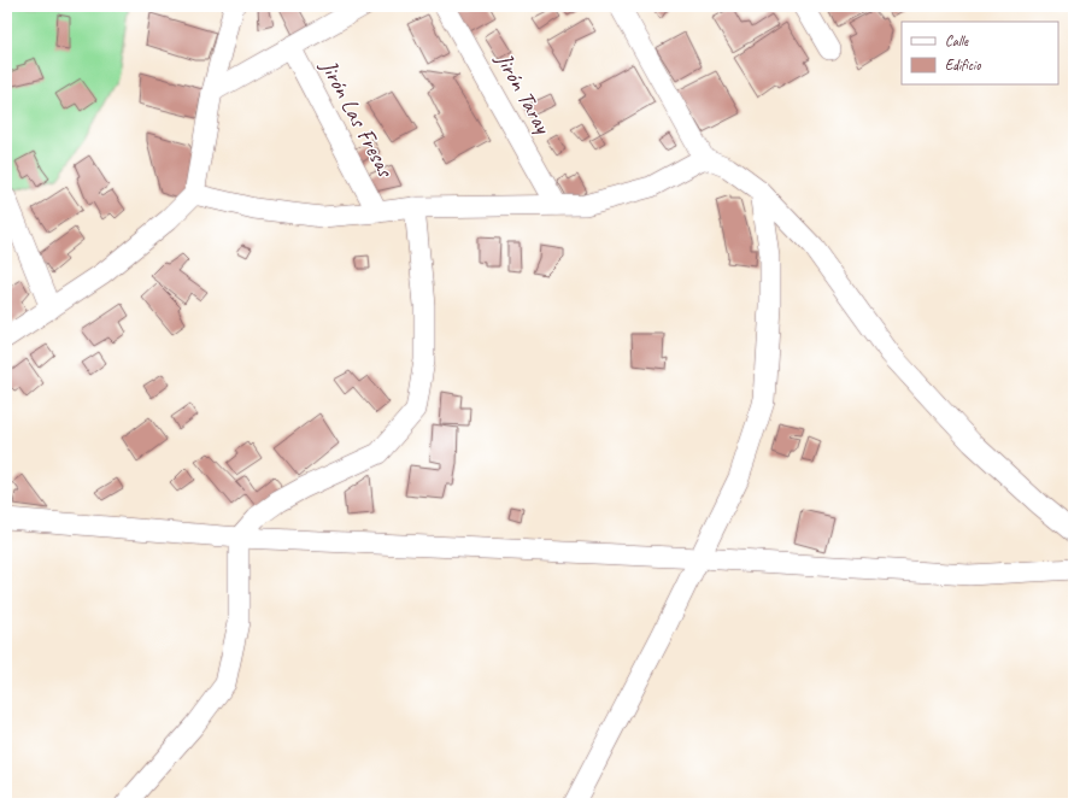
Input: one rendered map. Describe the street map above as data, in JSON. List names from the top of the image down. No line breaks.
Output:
{"streets":{"street":["Jirón Taray","Jirón Las Fresas"]},"legend":["Calle","Edificio"]}
